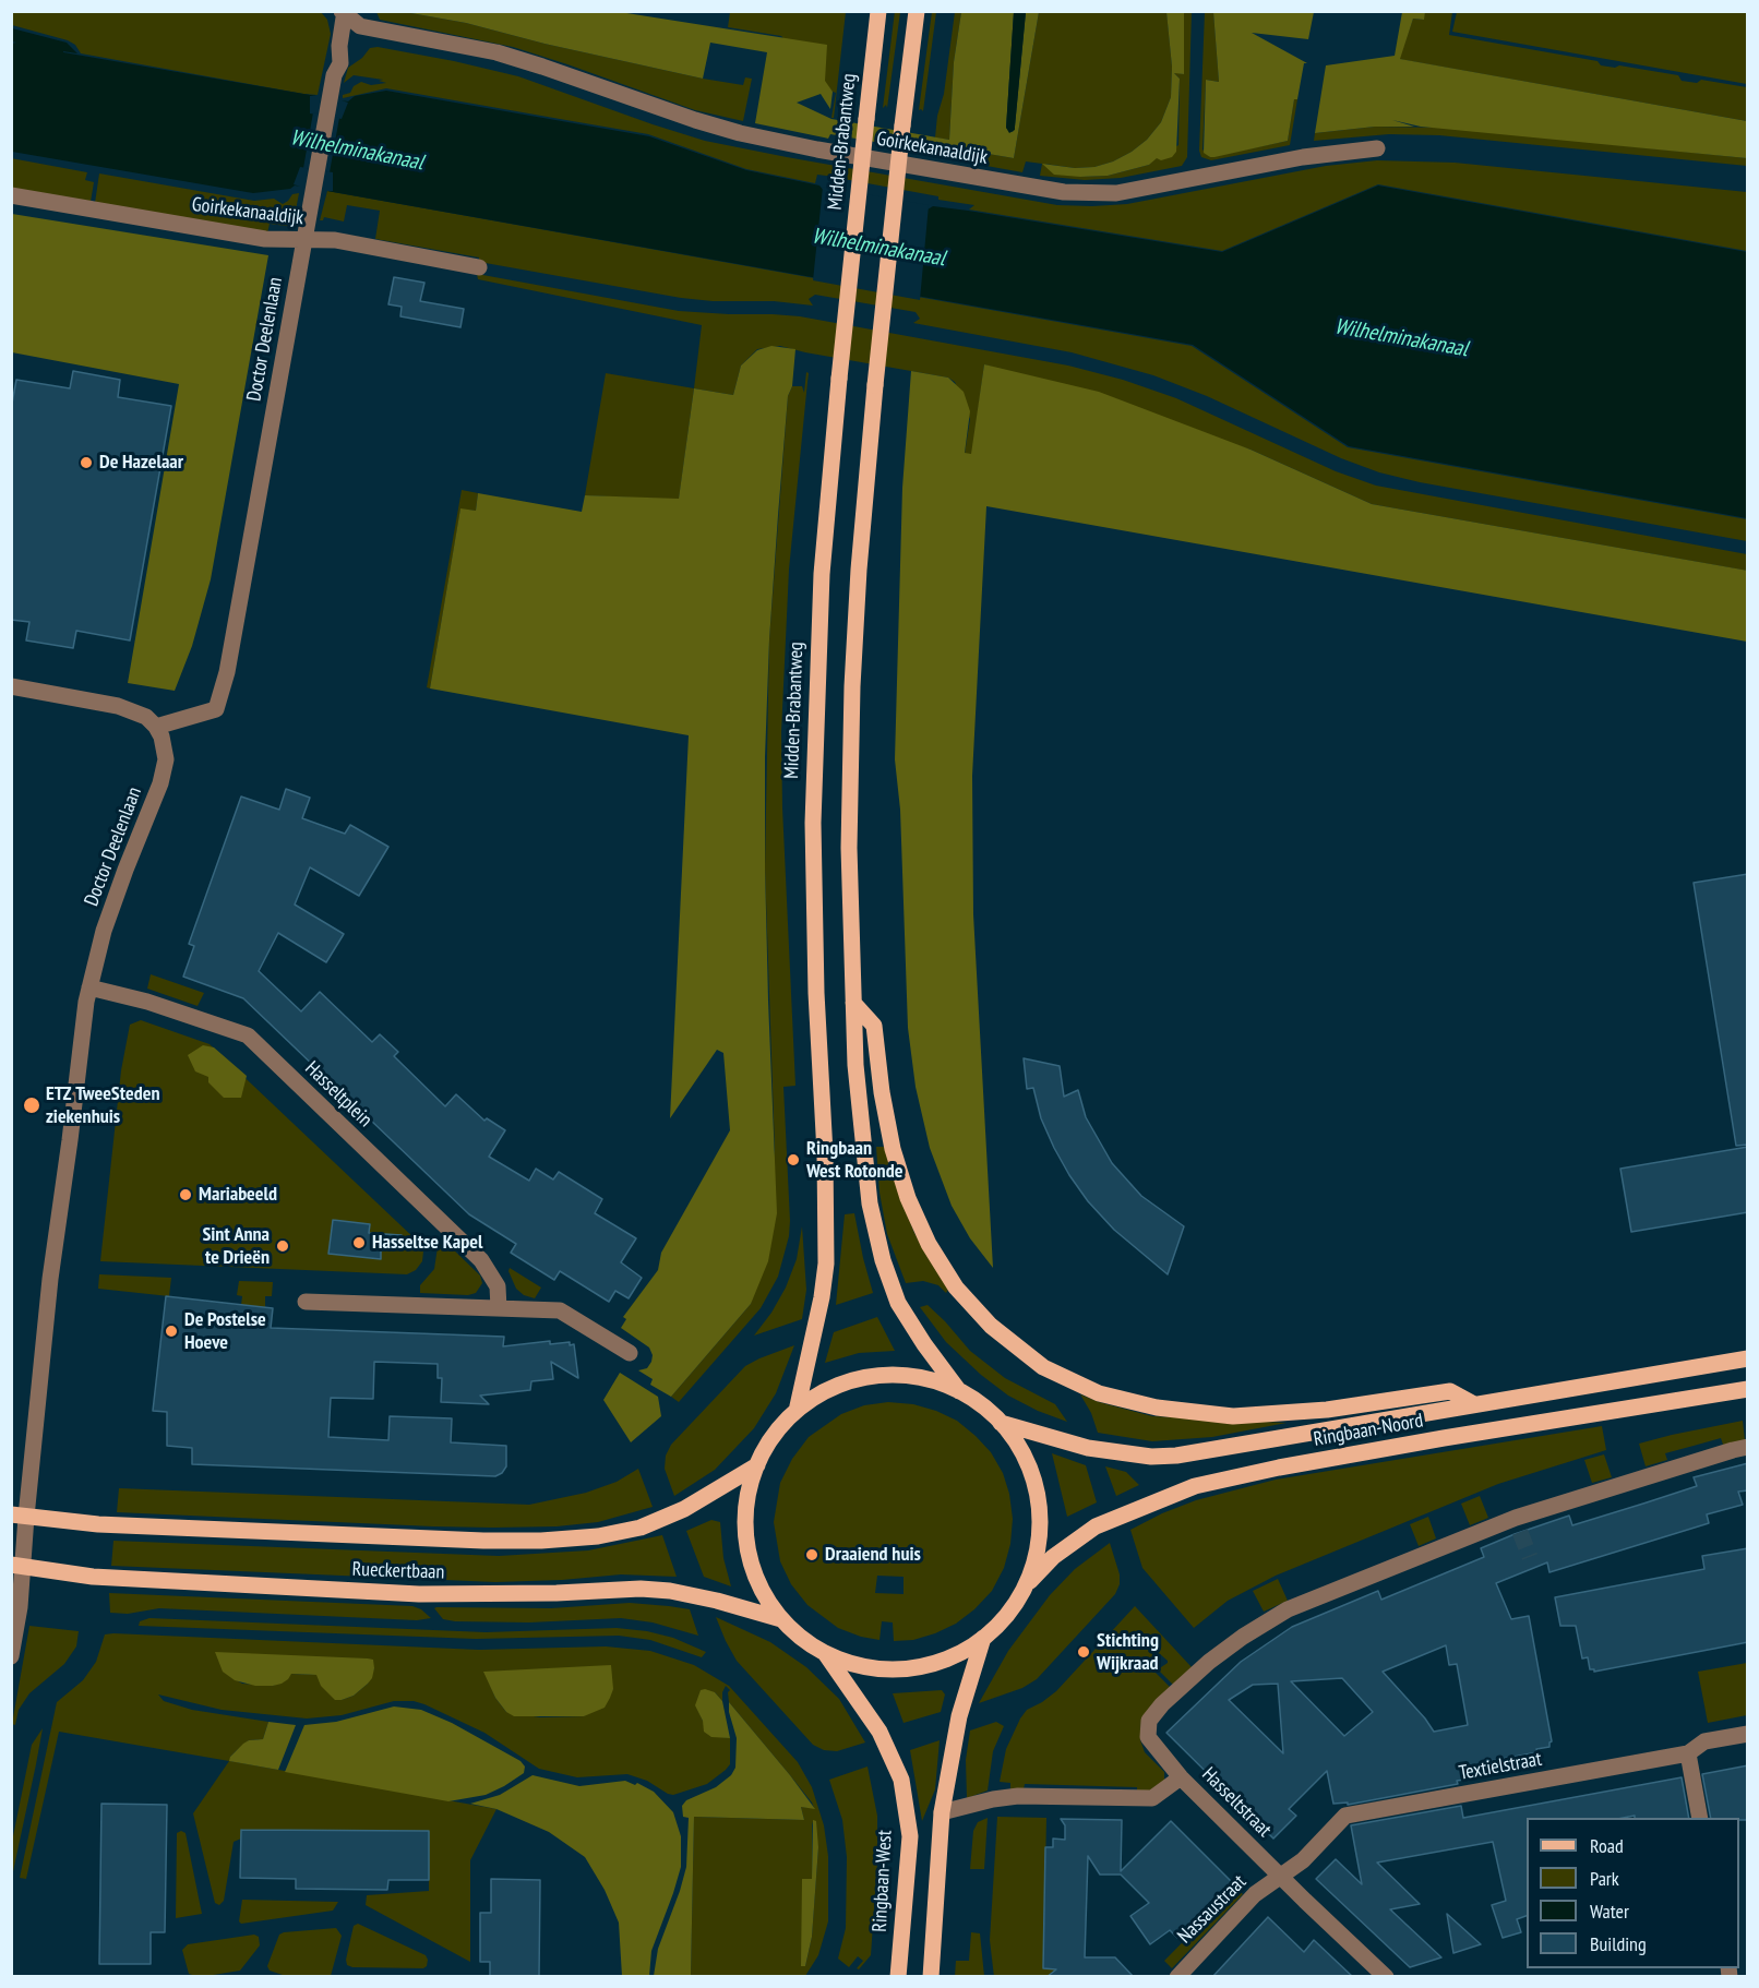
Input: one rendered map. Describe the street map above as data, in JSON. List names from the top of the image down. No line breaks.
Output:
{"streets":{"main road":["Midden-Brabantweg","Ringbaan-Noord","Rueckertbaan","Ringbaan-West"],"street":["Goirkekanaaldijk","Doctor Deelenlaan","Hasseltplein","Textielstraat","Hasseltstraat","Nassaustraat"]},"crossings":[["Goirkekanaaldijk","Doctor Deelenlaan"],["Doctor Deelenlaan","Hasseltplein"],["Doctor Deelenlaan","Rueckertbaan"],["Textielstraat","Hasseltstraat"],["Textielstraat","Nassaustraat"],["Hasseltstraat","Nassaustraat"]],"water":["Wilhelminakanaal"],"places":["De Hazelaar","ETZ TweeSteden ziekenhuis","Ringbaan West Rotonde","Mariabeeld","Hasseltse Kapel","Sint Anna te Drieën","De Postelse Hoeve","Draaiend huis","Stichting Wijkraad"],"legend":["Road","Park","Water","Building"]}
